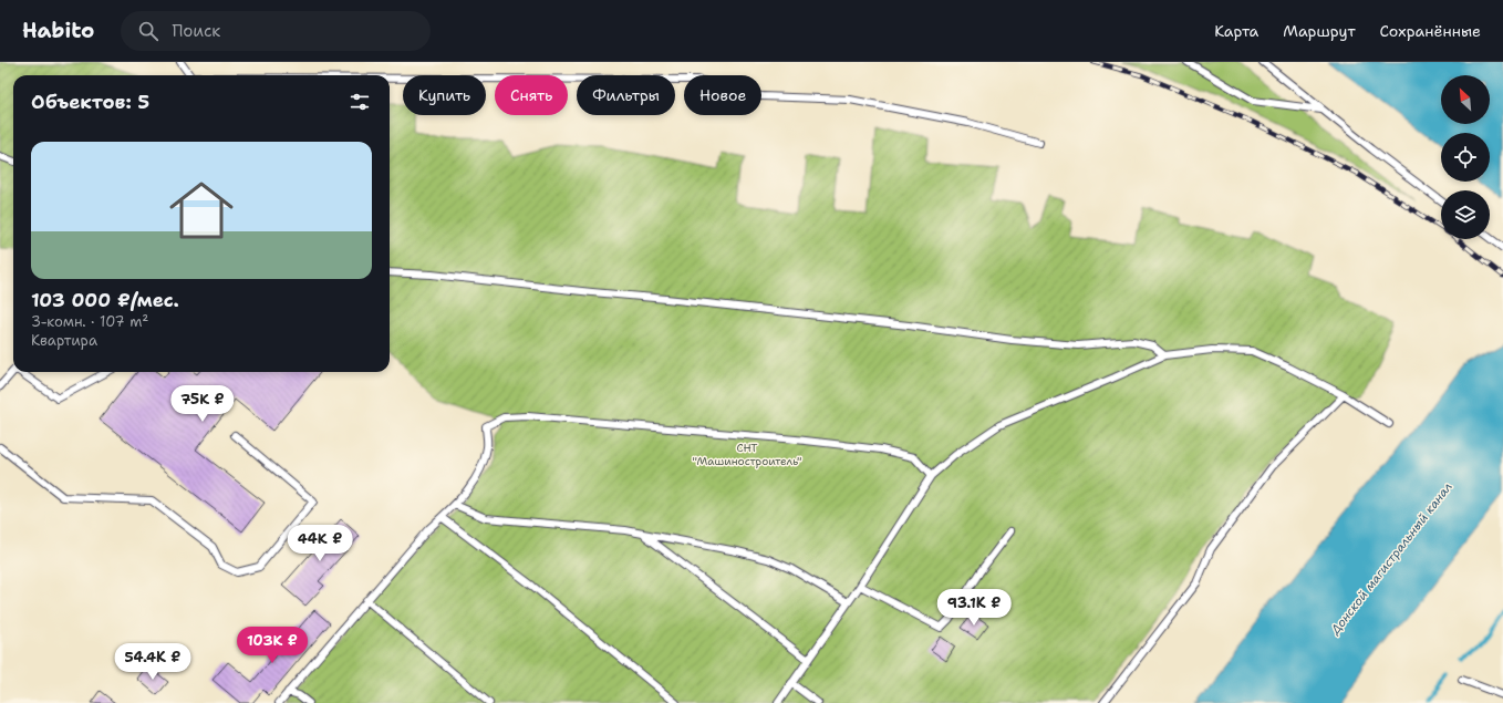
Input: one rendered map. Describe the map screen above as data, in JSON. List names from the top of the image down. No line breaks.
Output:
{"water":["Донской магистральный канал"],"parks":["СНТ \"Машиностроитель\""],"north":"top left","page":{"header":"Habito","search":"Поиск","nav":["Карта","Маршрут","Сохранённые"],"chip":["Купить","Снять","Фильтры","Новое"],"heading":"Объектов: 5","list":[{"name":"103 000 ₽/мес.","note":"3-комн. · 107 m² · Квартира"}],"price":["75K ₽","44K ₽","93.1K ₽","103K ₽","54.4K ₽"]}}
